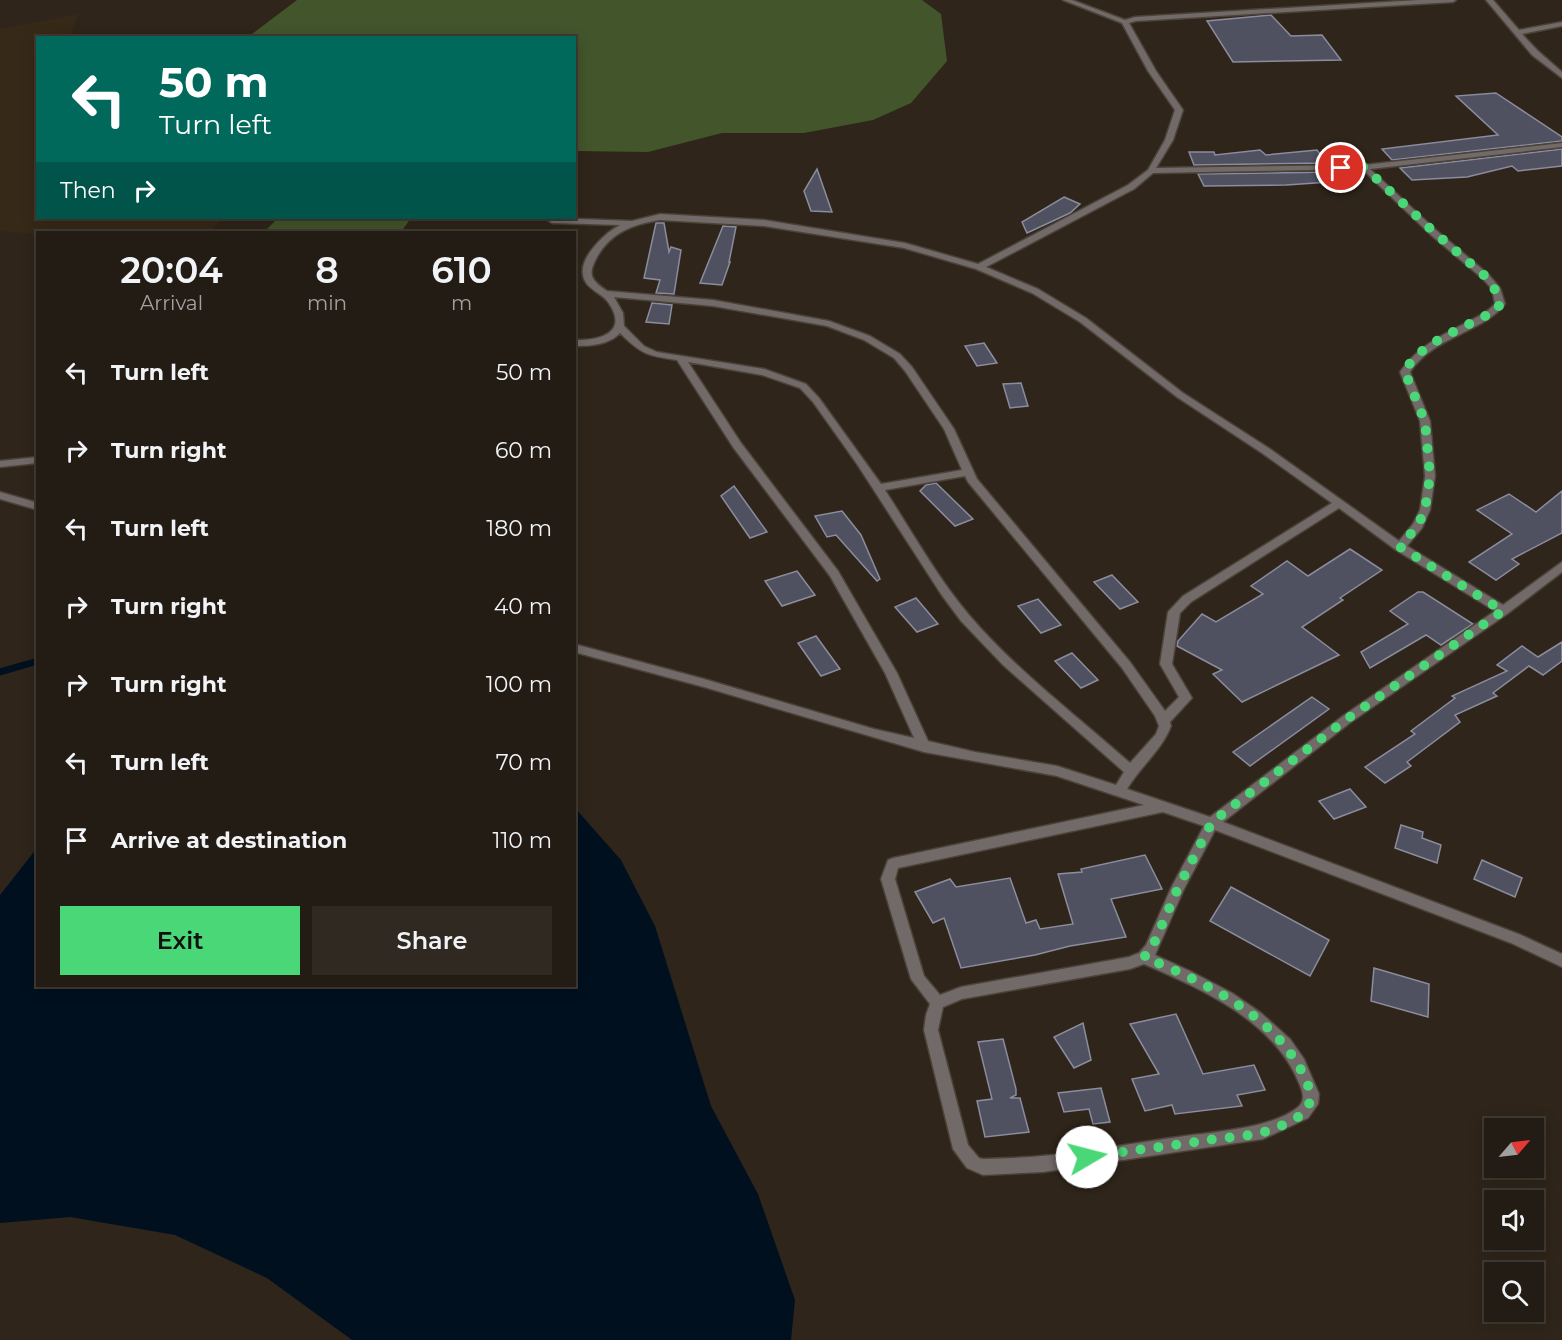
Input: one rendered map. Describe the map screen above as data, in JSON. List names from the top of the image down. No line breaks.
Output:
{"north":"top right","page":{"turn":["50 m","Turn left"],"then":"Then","eta":["20:04","Arrival","8","min","610","m"],"list":[{"name":"Turn left","value":"50 m"},{"name":"Turn right","value":"60 m"},{"name":"Turn left","value":"180 m"},{"name":"Turn right","value":"40 m"},{"name":"Turn right","value":"100 m"},{"name":"Turn left","value":"70 m"},{"name":"Arrive at destination","value":"110 m"}],"buttons":["Exit","Share"]}}
